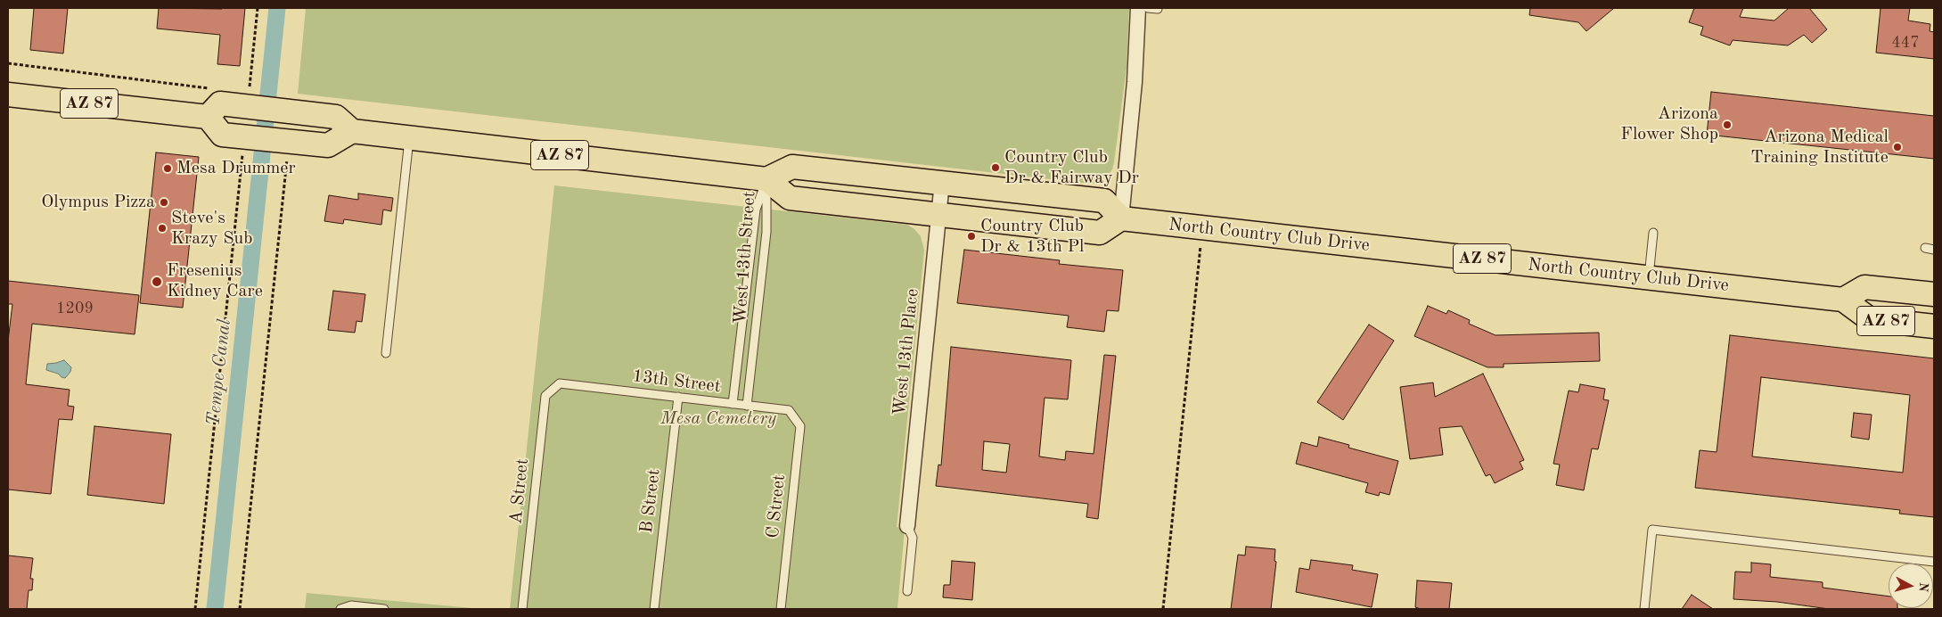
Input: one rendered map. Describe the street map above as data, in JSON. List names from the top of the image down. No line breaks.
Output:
{"streets":{"main road":["AZ 87","North Country Club Drive"],"street":["West 13th Place"],"lane":["West 13th Street","13th Street","A Street","B Street","C Street"]},"crossings":[["AZ 87","North Country Club Drive"],["AZ 87","West 13th Street"],["West 13th Street","13th Street"],["13th Street","A Street"],["13th Street","B Street"],["13th Street","C Street"]],"water":["Tempe Canal"],"parks":["Mesa Cemetery"],"places":["Arizona Flower Shop","Arizona Medical Training Institute","Country Club Dr & Fairway Dr","Mesa Drummer","Olympus Pizza","Steve's Krazy Sub","Country Club Dr & 13th Pl","Fresenius Kidney Care"],"house_numbers":["447","1209"],"north":"right"}
